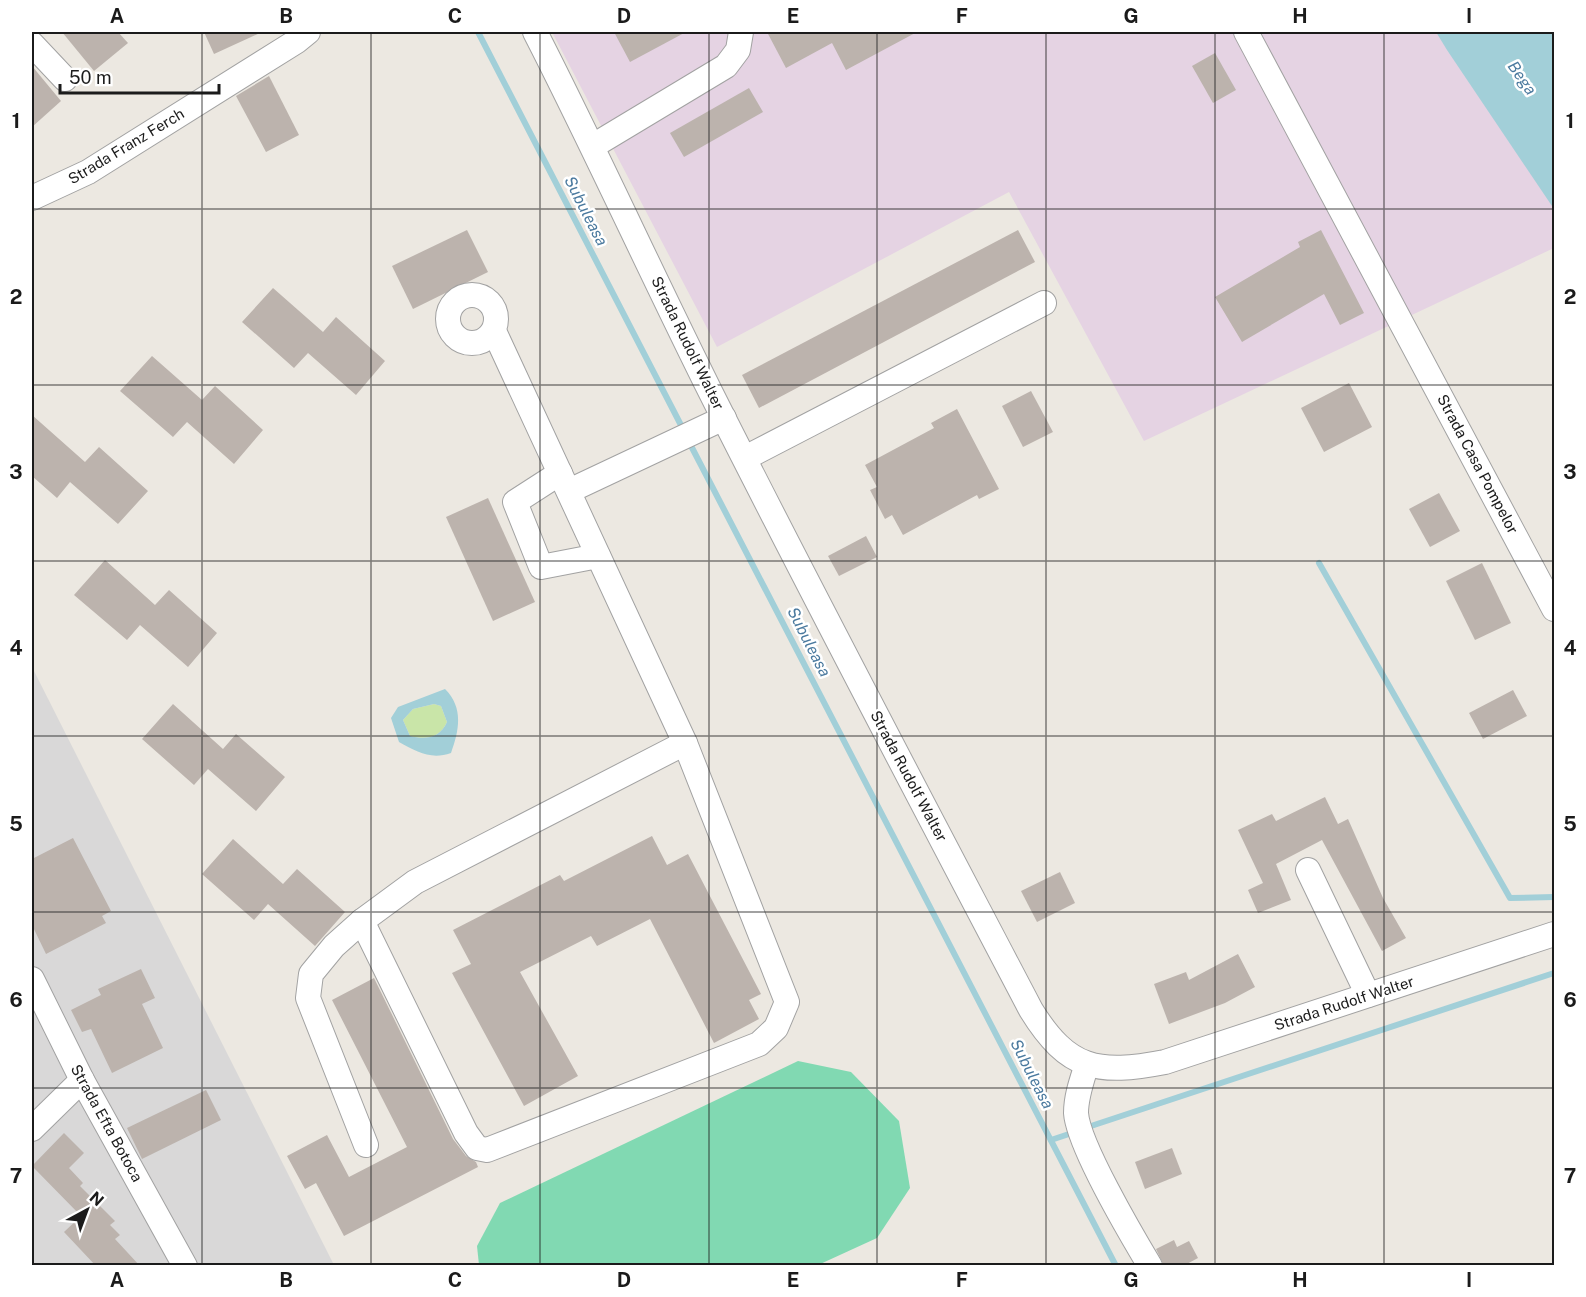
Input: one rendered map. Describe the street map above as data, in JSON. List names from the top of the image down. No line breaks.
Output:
{"streets":{"street":["Strada Franz Ferch","Strada Rudolf Walter","Strada Casa Pompelor","Strada Efta Botoca"]},"water":["Bega","Subuleasa"],"scale_bar":"50 m","north":"top right","grid":{"columns":["A","B","C","D","E","F","G","H","I"],"rows":["1","2","3","4","5","6","7"]}}
